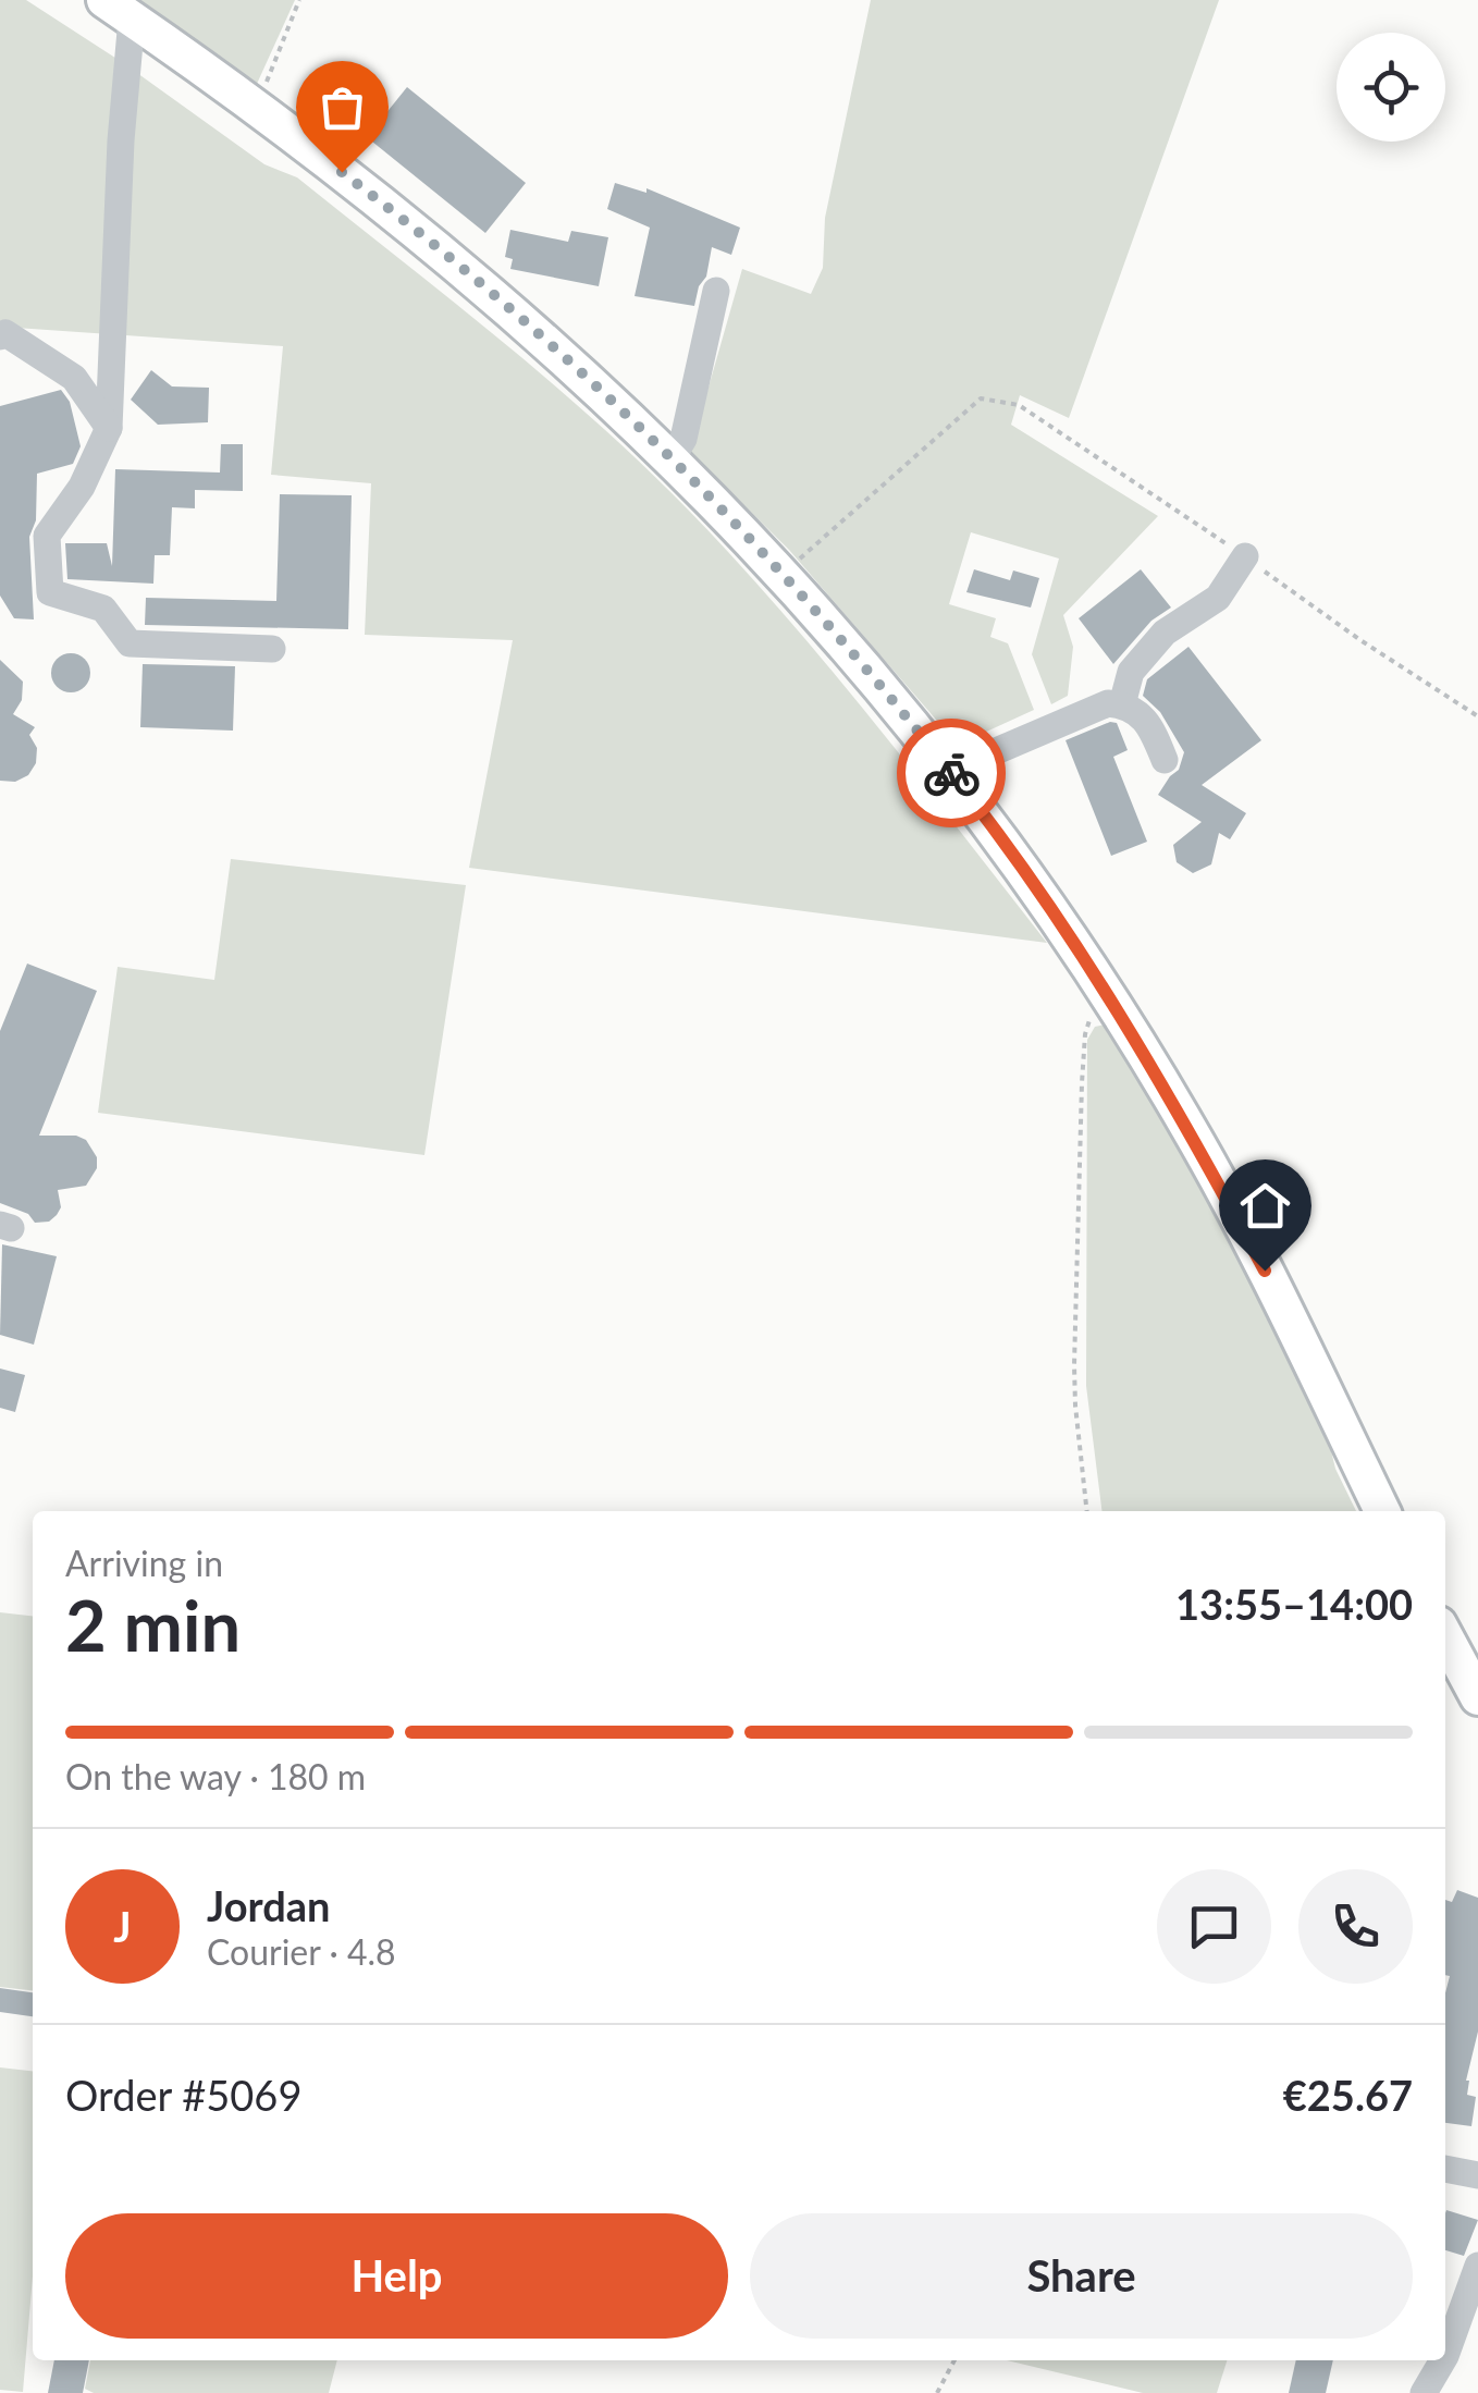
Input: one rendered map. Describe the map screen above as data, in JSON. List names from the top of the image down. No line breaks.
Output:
{"page":{"heading":["2 min","Arriving in","13:55–14:00"],"panel":["Jordan","Courier · 4.8","Order #5069","€25.67"],"bar":"On the way · 180 m","round":"J","buttons":["Help","Share"]}}
